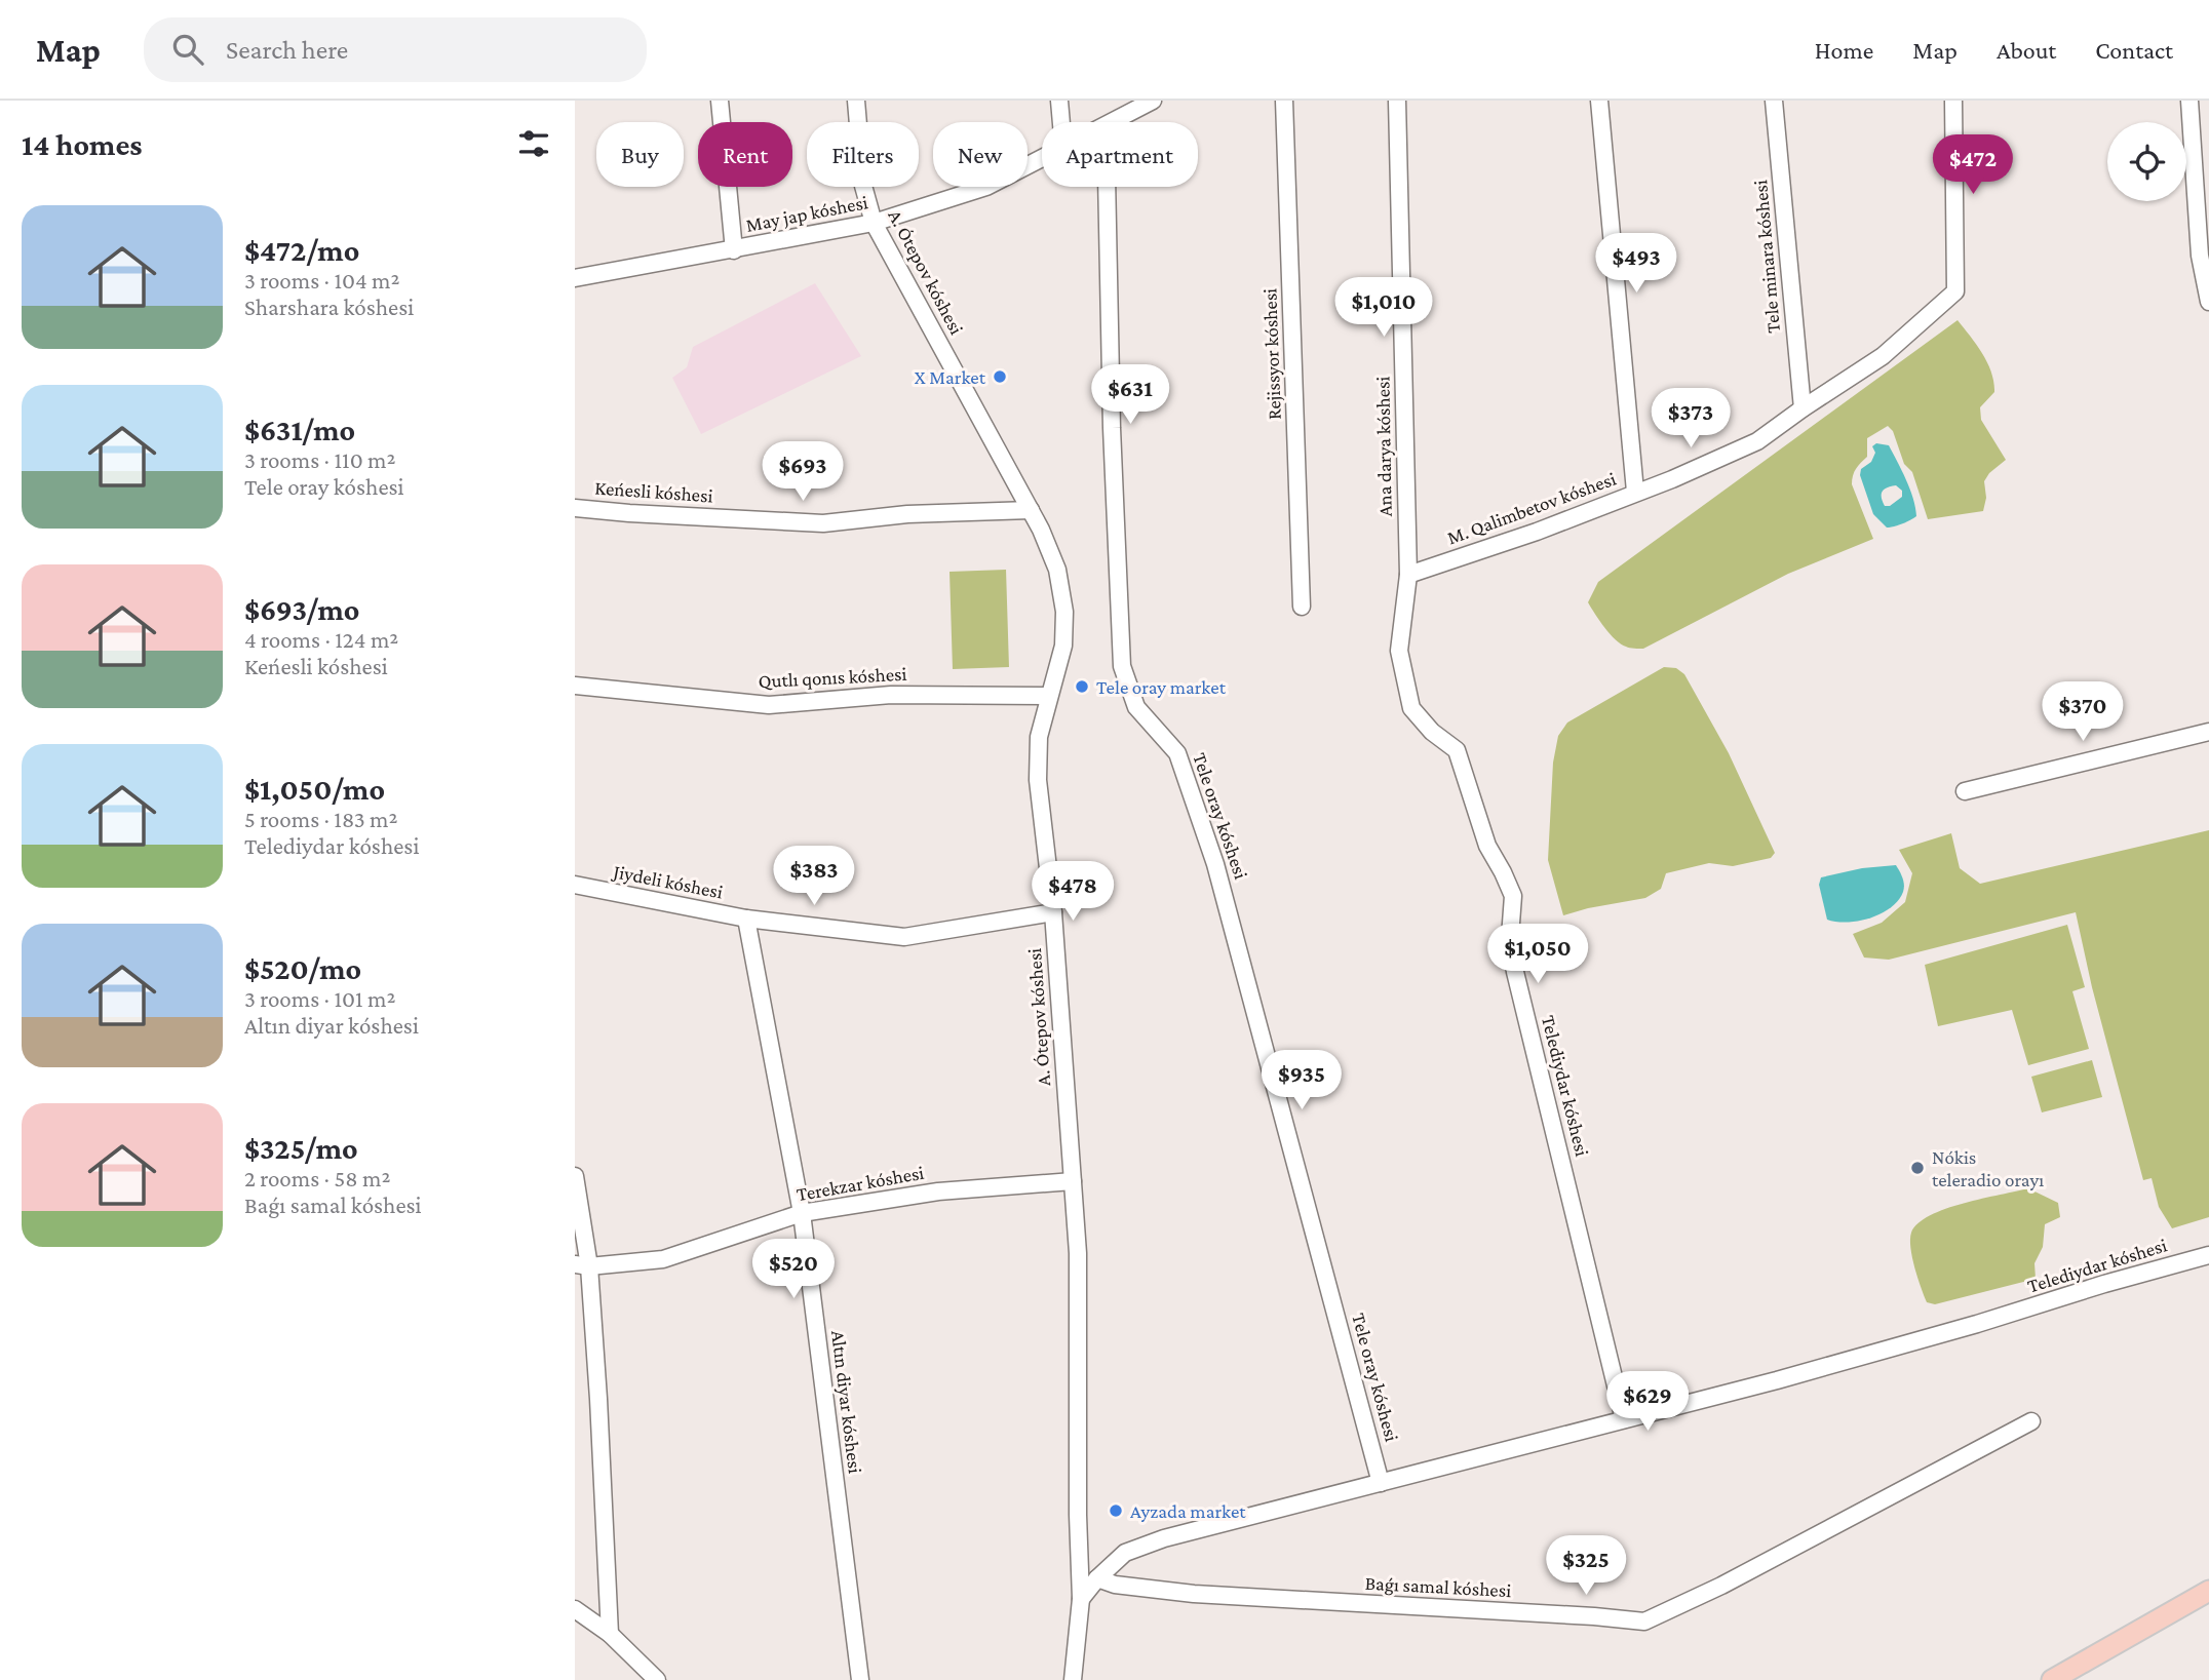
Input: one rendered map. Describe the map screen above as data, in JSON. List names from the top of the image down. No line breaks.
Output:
{"streets":{"street":["May jap kóshesi","Tele minara kóshesi","A. Ótepov kóshesi","Rejissyor kóshesi","Ana darya kóshesi","Keńesli kóshesi","M. Qalimbetov kóshesi","Qutlı qonıs kóshesi","Tele oray kóshesi","Jiydeli kóshesi","Telediydar kóshesi","Terekzar kóshesi","Altın diyar kóshesi","Baǵı samal kóshesi"]},"crossings":[["May jap kóshesi","A. Ótepov kóshesi"],["Tele minara kóshesi","M. Qalimbetov kóshesi"],["A. Ótepov kóshesi","Keńesli kóshesi"],["A. Ótepov kóshesi","Qutlı qonıs kóshesi"],["A. Ótepov kóshesi","Jiydeli kóshesi"],["A. Ótepov kóshesi","Telediydar kóshesi"],["A. Ótepov kóshesi","Terekzar kóshesi"],["Ana darya kóshesi","M. Qalimbetov kóshesi"],["Ana darya kóshesi","Telediydar kóshesi"],["M. Qalimbetov kóshesi","Telediydar kóshesi"],["Tele oray kóshesi","Telediydar kóshesi"],["Jiydeli kóshesi","Altın diyar kóshesi"],["Telediydar kóshesi","Baǵı samal kóshesi"],["Terekzar kóshesi","Altın diyar kóshesi"]],"places":["X Market","Tele oray market","Nókis teleradio orayı","Ayzada market"],"page":{"header":"Map","search":"Search here","nav":["Home","Map","About","Contact"],"heading":"14 homes","chip":["Buy","Rent","Filters","New","Apartment"],"price":["$472","$493","$1,010","$631","$373","$693","$370","$383","$478","$1,050","$935","$520","$629","$325"],"list":[{"name":"$472/mo","note":"3 rooms · 104 m² · Sharshara kóshesi"},{"name":"$631/mo","note":"3 rooms · 110 m² · Tele oray kóshesi"},{"name":"$693/mo","note":"4 rooms · 124 m² · Keńesli kóshesi"},{"name":"$1,050/mo","note":"5 rooms · 183 m² · Telediydar kóshesi"},{"name":"$520/mo","note":"3 rooms · 101 m² · Altın diyar kóshesi"},{"name":"$325/mo","note":"2 rooms · 58 m² · Baǵı samal kóshesi"}]}}
